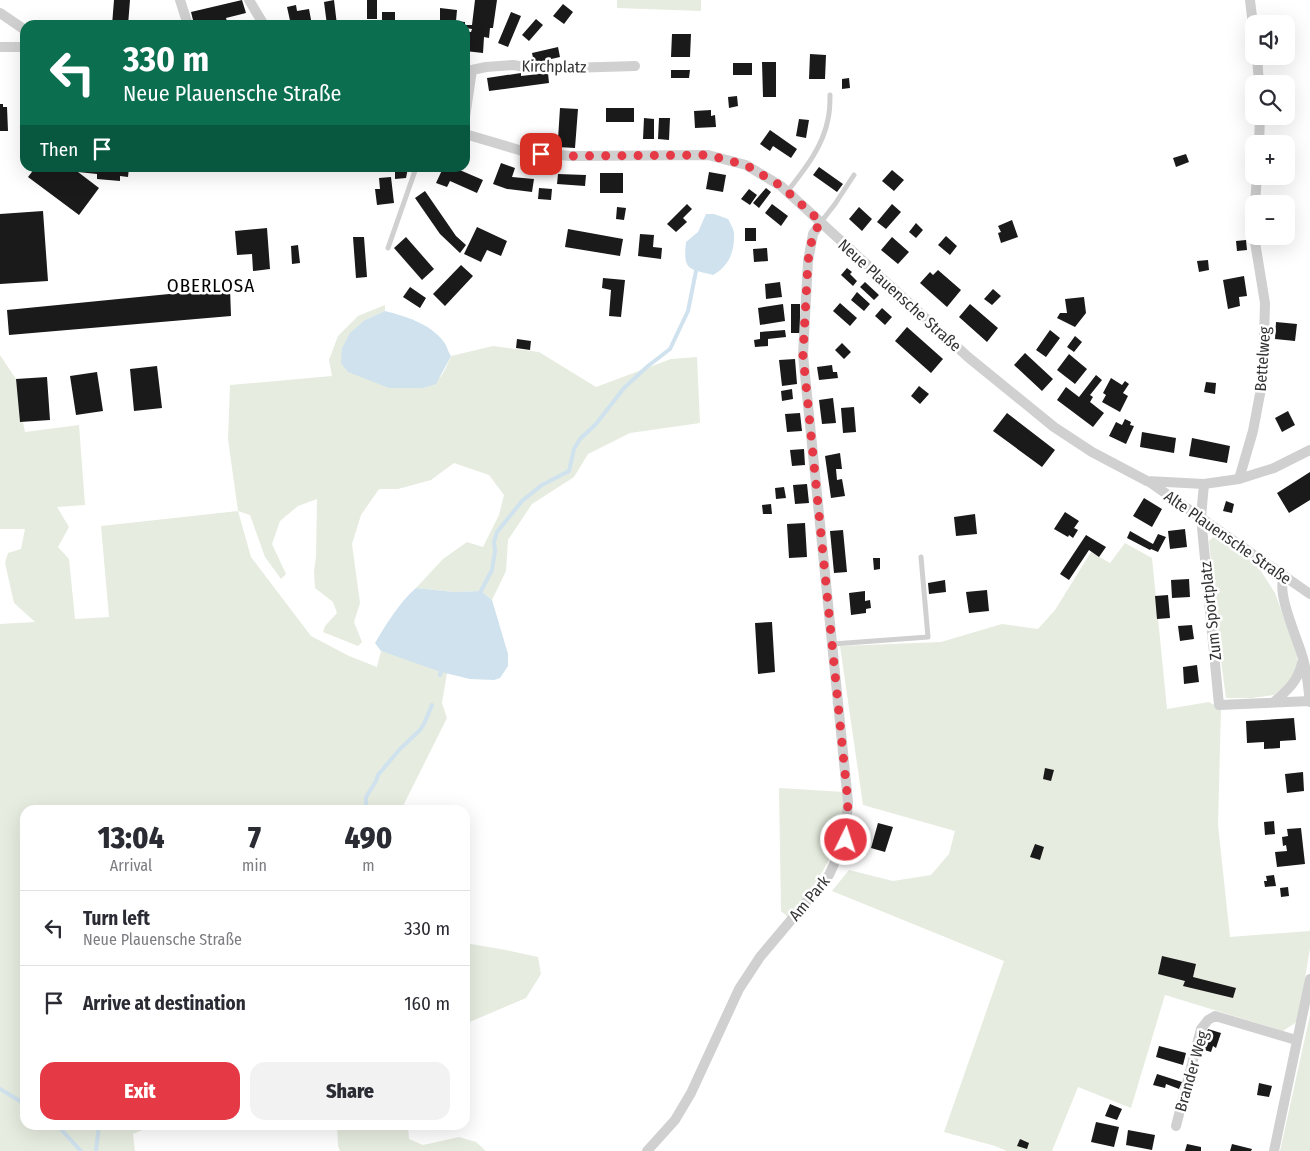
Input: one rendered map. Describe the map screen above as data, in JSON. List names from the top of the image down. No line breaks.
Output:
{"streets":{"street":["Kirchplatz","Neue Plauensche Straße","Bettelweg","Alte Plauensche Straße","Zum Sportplatz","Am Park","Brander Weg"]},"crossings":[["Neue Plauensche Straße","Bettelweg"],["Neue Plauensche Straße","Alte Plauensche Straße"],["Neue Plauensche Straße","Am Park"],["Alte Plauensche Straße","Zum Sportplatz"]],"districts":["OBERLOSA"],"page":{"map_buttons":["+","−"],"turn":["330 m","Neue Plauensche Straße"],"then":"Then","eta":["13:04","Arrival","7","min","490","m"],"list":[{"name":"Turn left","note":"Neue Plauensche Straße","value":"330 m"},{"name":"Arrive at destination","value":"160 m"}],"buttons":["Exit","Share"]}}
